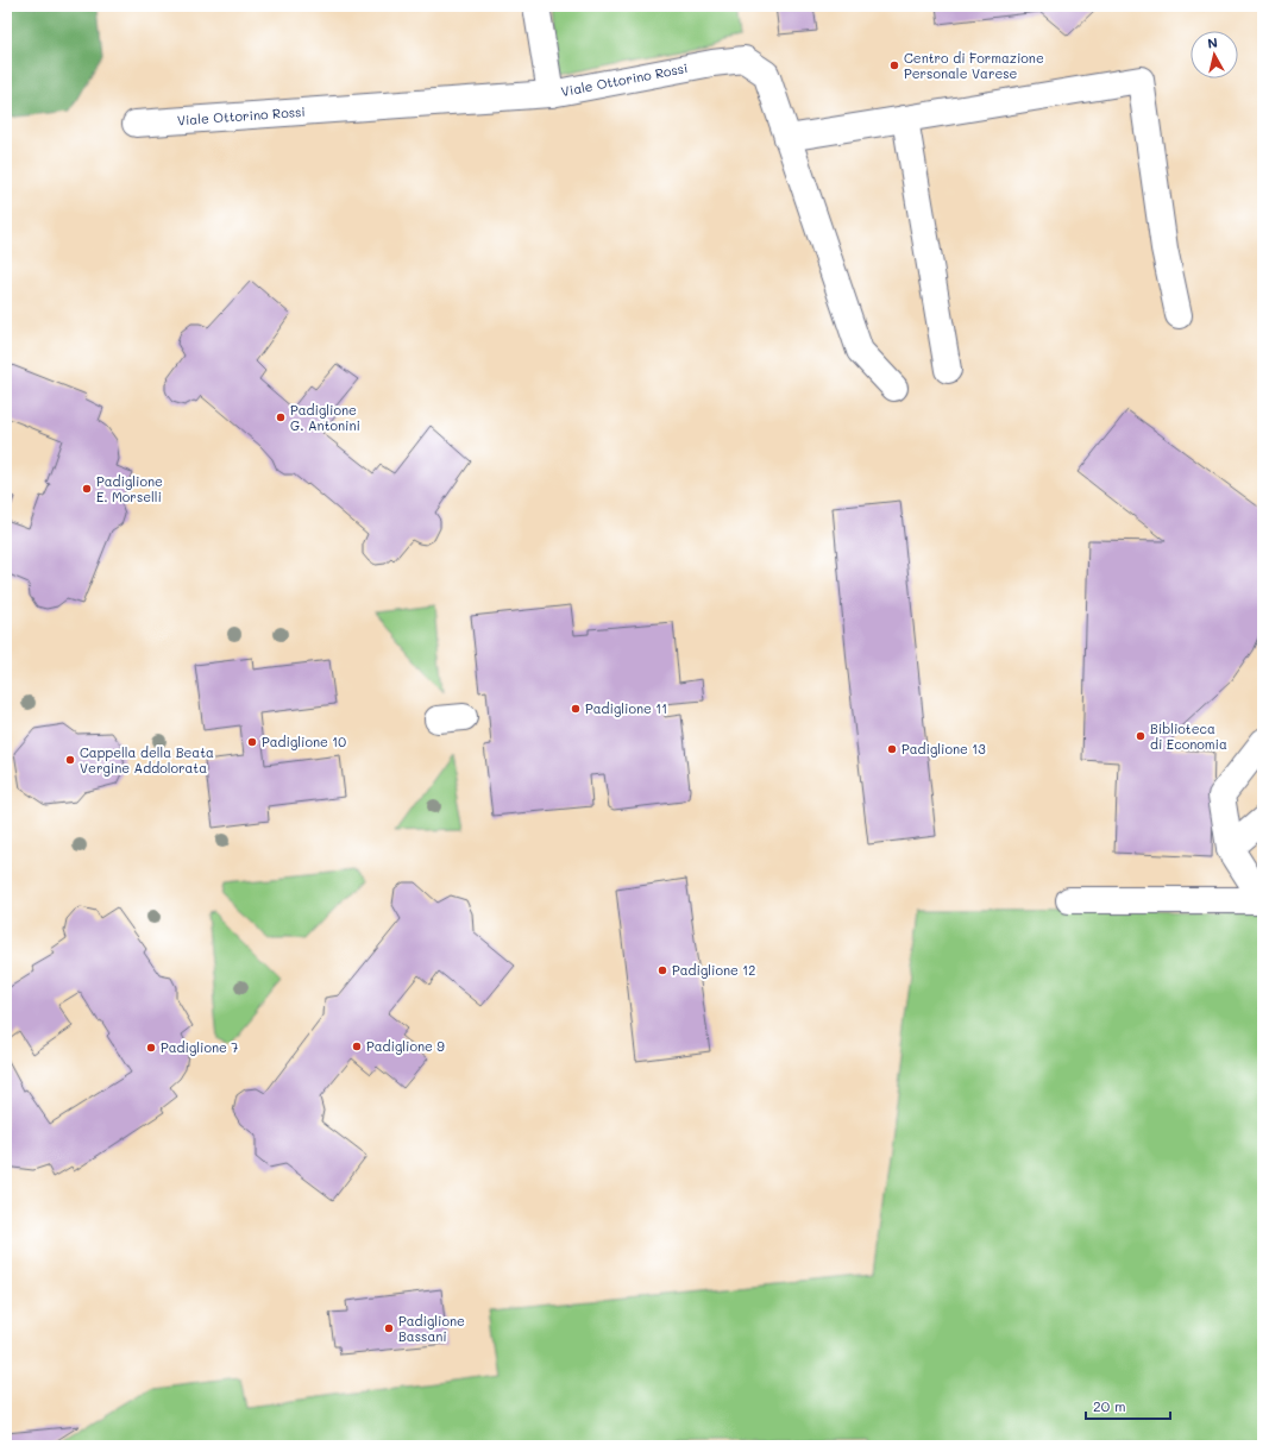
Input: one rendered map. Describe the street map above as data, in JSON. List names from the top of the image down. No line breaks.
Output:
{"streets":{"street":["Viale Ottorino Rossi"]},"places":["Centro di Formazione Personale Varese","Padiglione G. Antonini","Padiglione E. Morselli","Padiglione 11","Biblioteca di Economia","Padiglione 10","Padiglione 13","Cappella della Beata Vergine Addolorata","Padiglione 12","Padiglione 9","Padiglione 7","Padiglione Bassani"],"scale_bar":"20 m","north":"top"}
